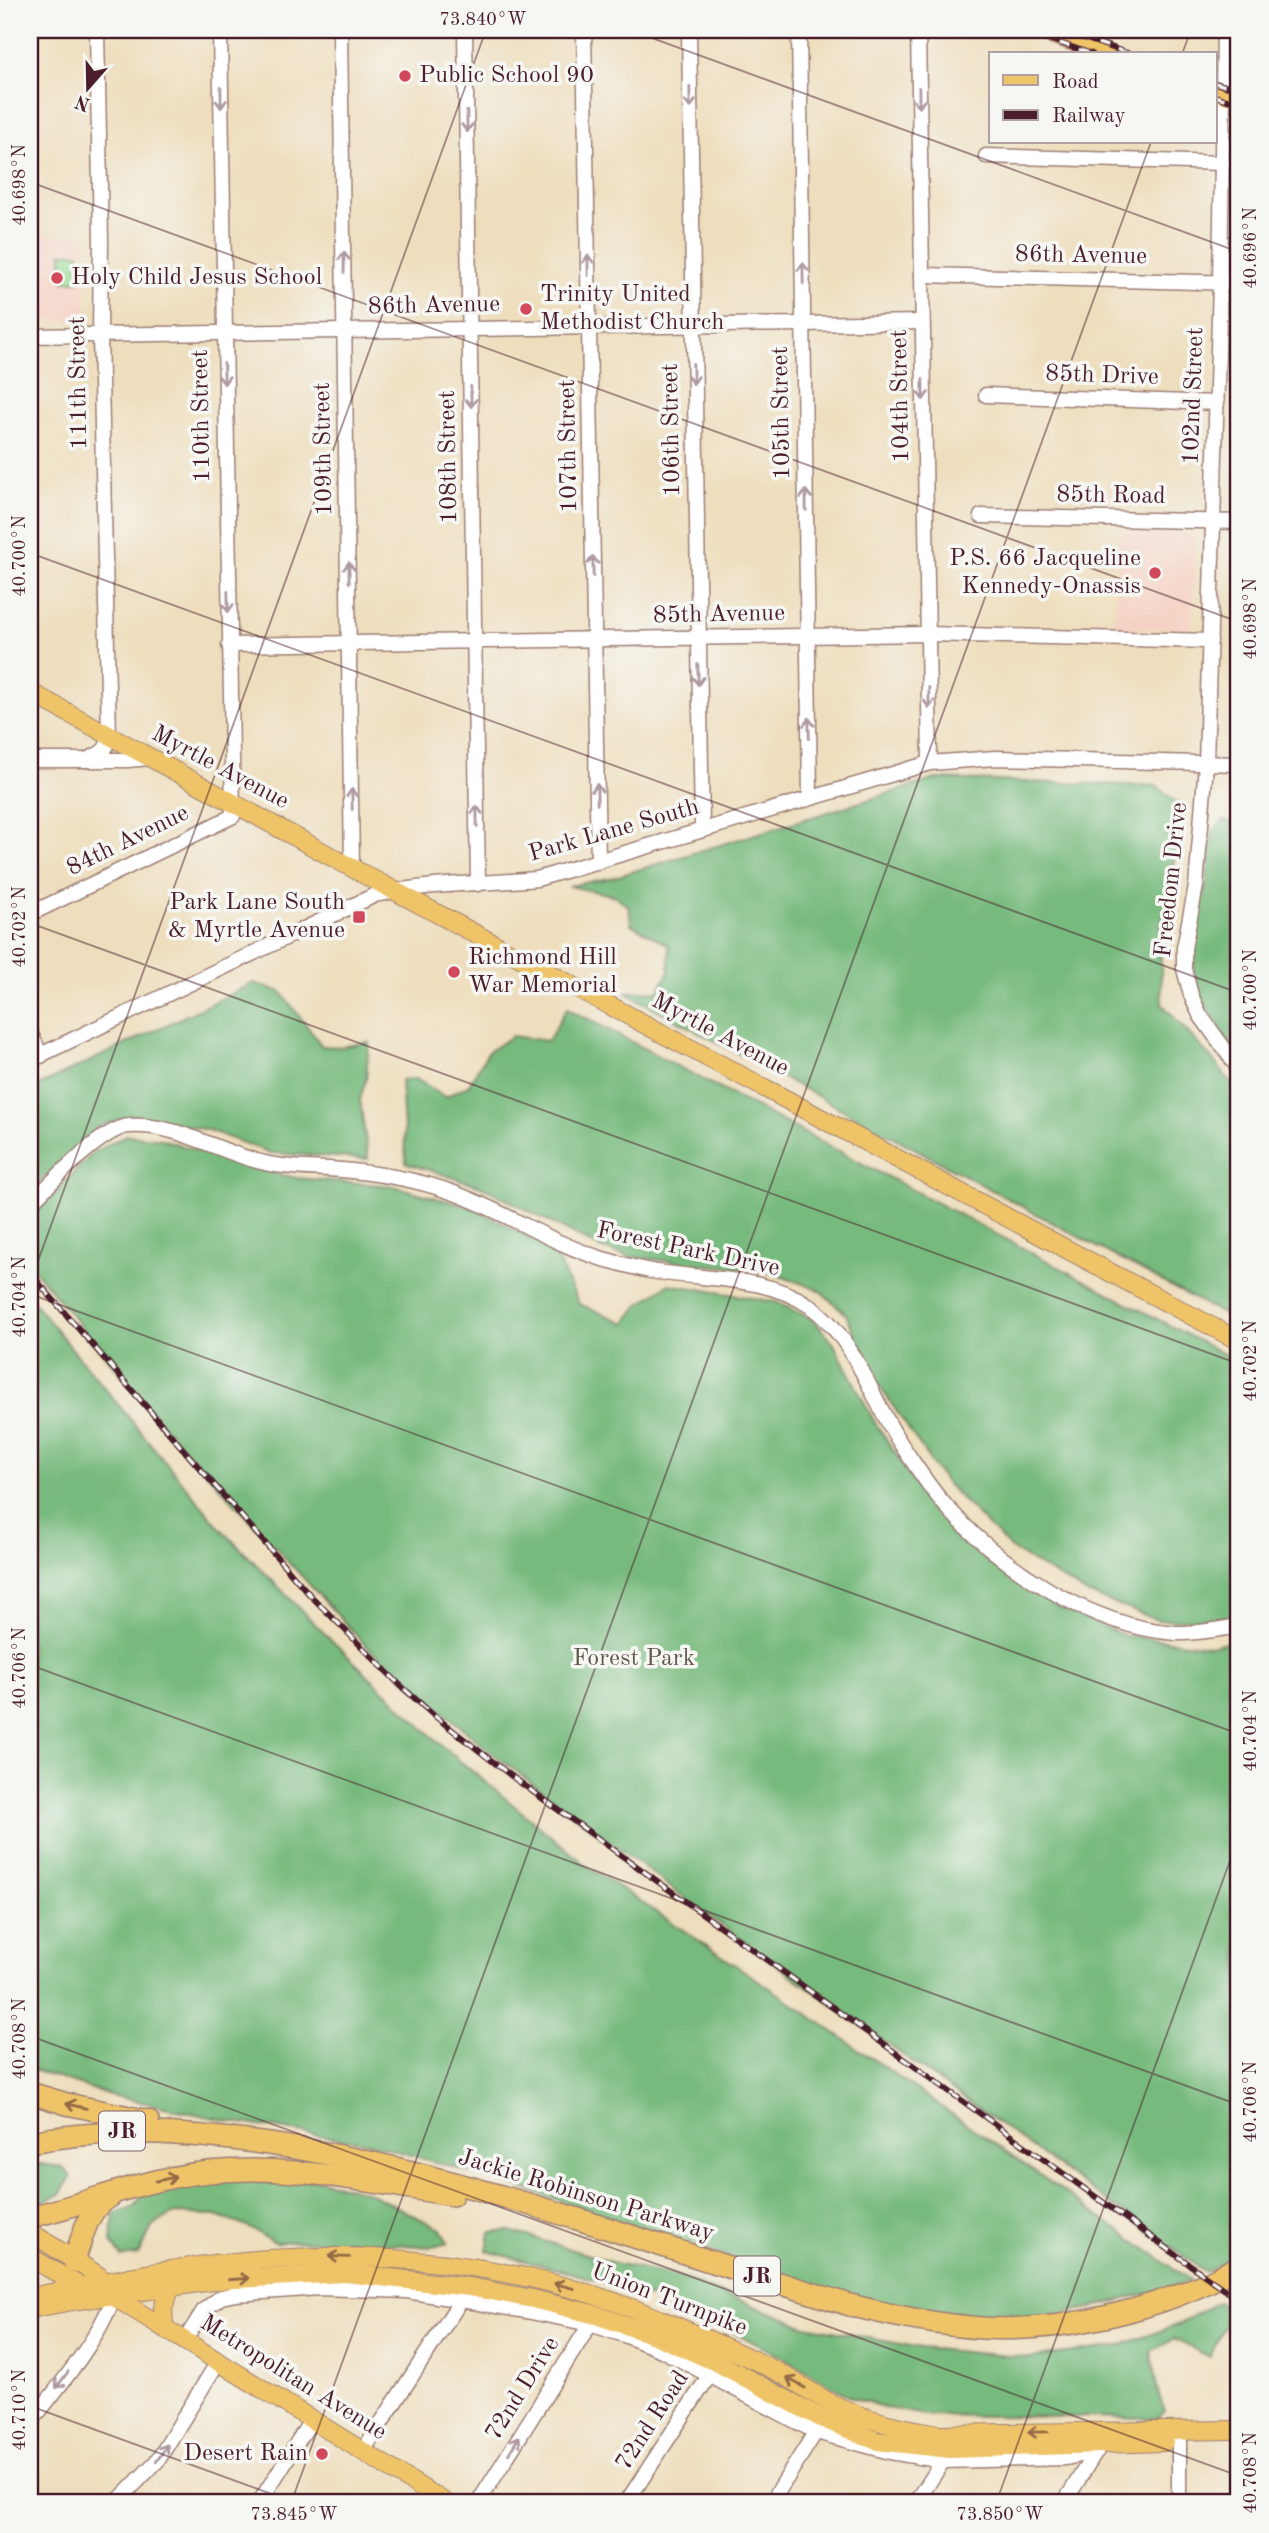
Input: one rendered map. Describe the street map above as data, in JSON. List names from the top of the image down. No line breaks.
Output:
{"streets":{"highway":["JR","Jackie Robinson Parkway"],"main road":["Myrtle Avenue","Union Turnpike","Metropolitan Avenue"],"street":["86th Avenue","85th Drive","111th Street","104th Street","102nd Street","105th Street","110th Street","106th Street","107th Street","109th Street","108th Street","85th Road","85th Avenue","Park Lane South","84th Avenue","Freedom Drive","Forest Park Drive","72nd Drive","72nd Road"]},"crossings":[["86th Avenue","111th Street"],["86th Avenue","104th Street"],["86th Avenue","102nd Street"],["86th Avenue","105th Street"],["86th Avenue","110th Street"],["86th Avenue","106th Street"],["86th Avenue","107th Street"],["86th Avenue","109th Street"],["86th Avenue","108th Street"],["85th Drive","102nd Street"],["111th Street","Myrtle Avenue"],["104th Street","85th Avenue"],["104th Street","Park Lane South"],["102nd Street","85th Road"],["102nd Street","85th Avenue"],["102nd Street","Park Lane South"],["102nd Street","Freedom Drive"],["105th Street","85th Avenue"],["105th Street","Park Lane South"],["110th Street","85th Avenue"],["110th Street","Myrtle Avenue"],["110th Street","84th Avenue"],["106th Street","85th Avenue"],["106th Street","Park Lane South"],["107th Street","85th Avenue"],["107th Street","Park Lane South"],["109th Street","85th Avenue"],["109th Street","Myrtle Avenue"],["108th Street","85th Avenue"],["108th Street","Park Lane South"],["Myrtle Avenue","Park Lane South"],["Myrtle Avenue","84th Avenue"],["Park Lane South","Freedom Drive"],["Union Turnpike","Metropolitan Avenue"],["Union Turnpike","72nd Drive"],["Union Turnpike","72nd Road"]],"one_way":["104th Street","105th Street","110th Street","106th Street","107th Street","109th Street"],"parks":["Forest Park"],"places":{"other":["Public School 90","Holy Child Jesus School","Trinity United Methodist Church","P.S. 66 Jacqueline Kennedy-Onassis","Richmond Hill War Memorial","Desert Rain"],"transit":["Park Lane South & Myrtle Avenue"]},"legend":["Road","Railway"],"north":"bottom","coordinates":["73.840°W","40.698°N","40.696°N","40.700°N","40.702°N","40.704°N","40.706°N","40.708°N","40.710°N","73.845°W","73.850°W"]}
